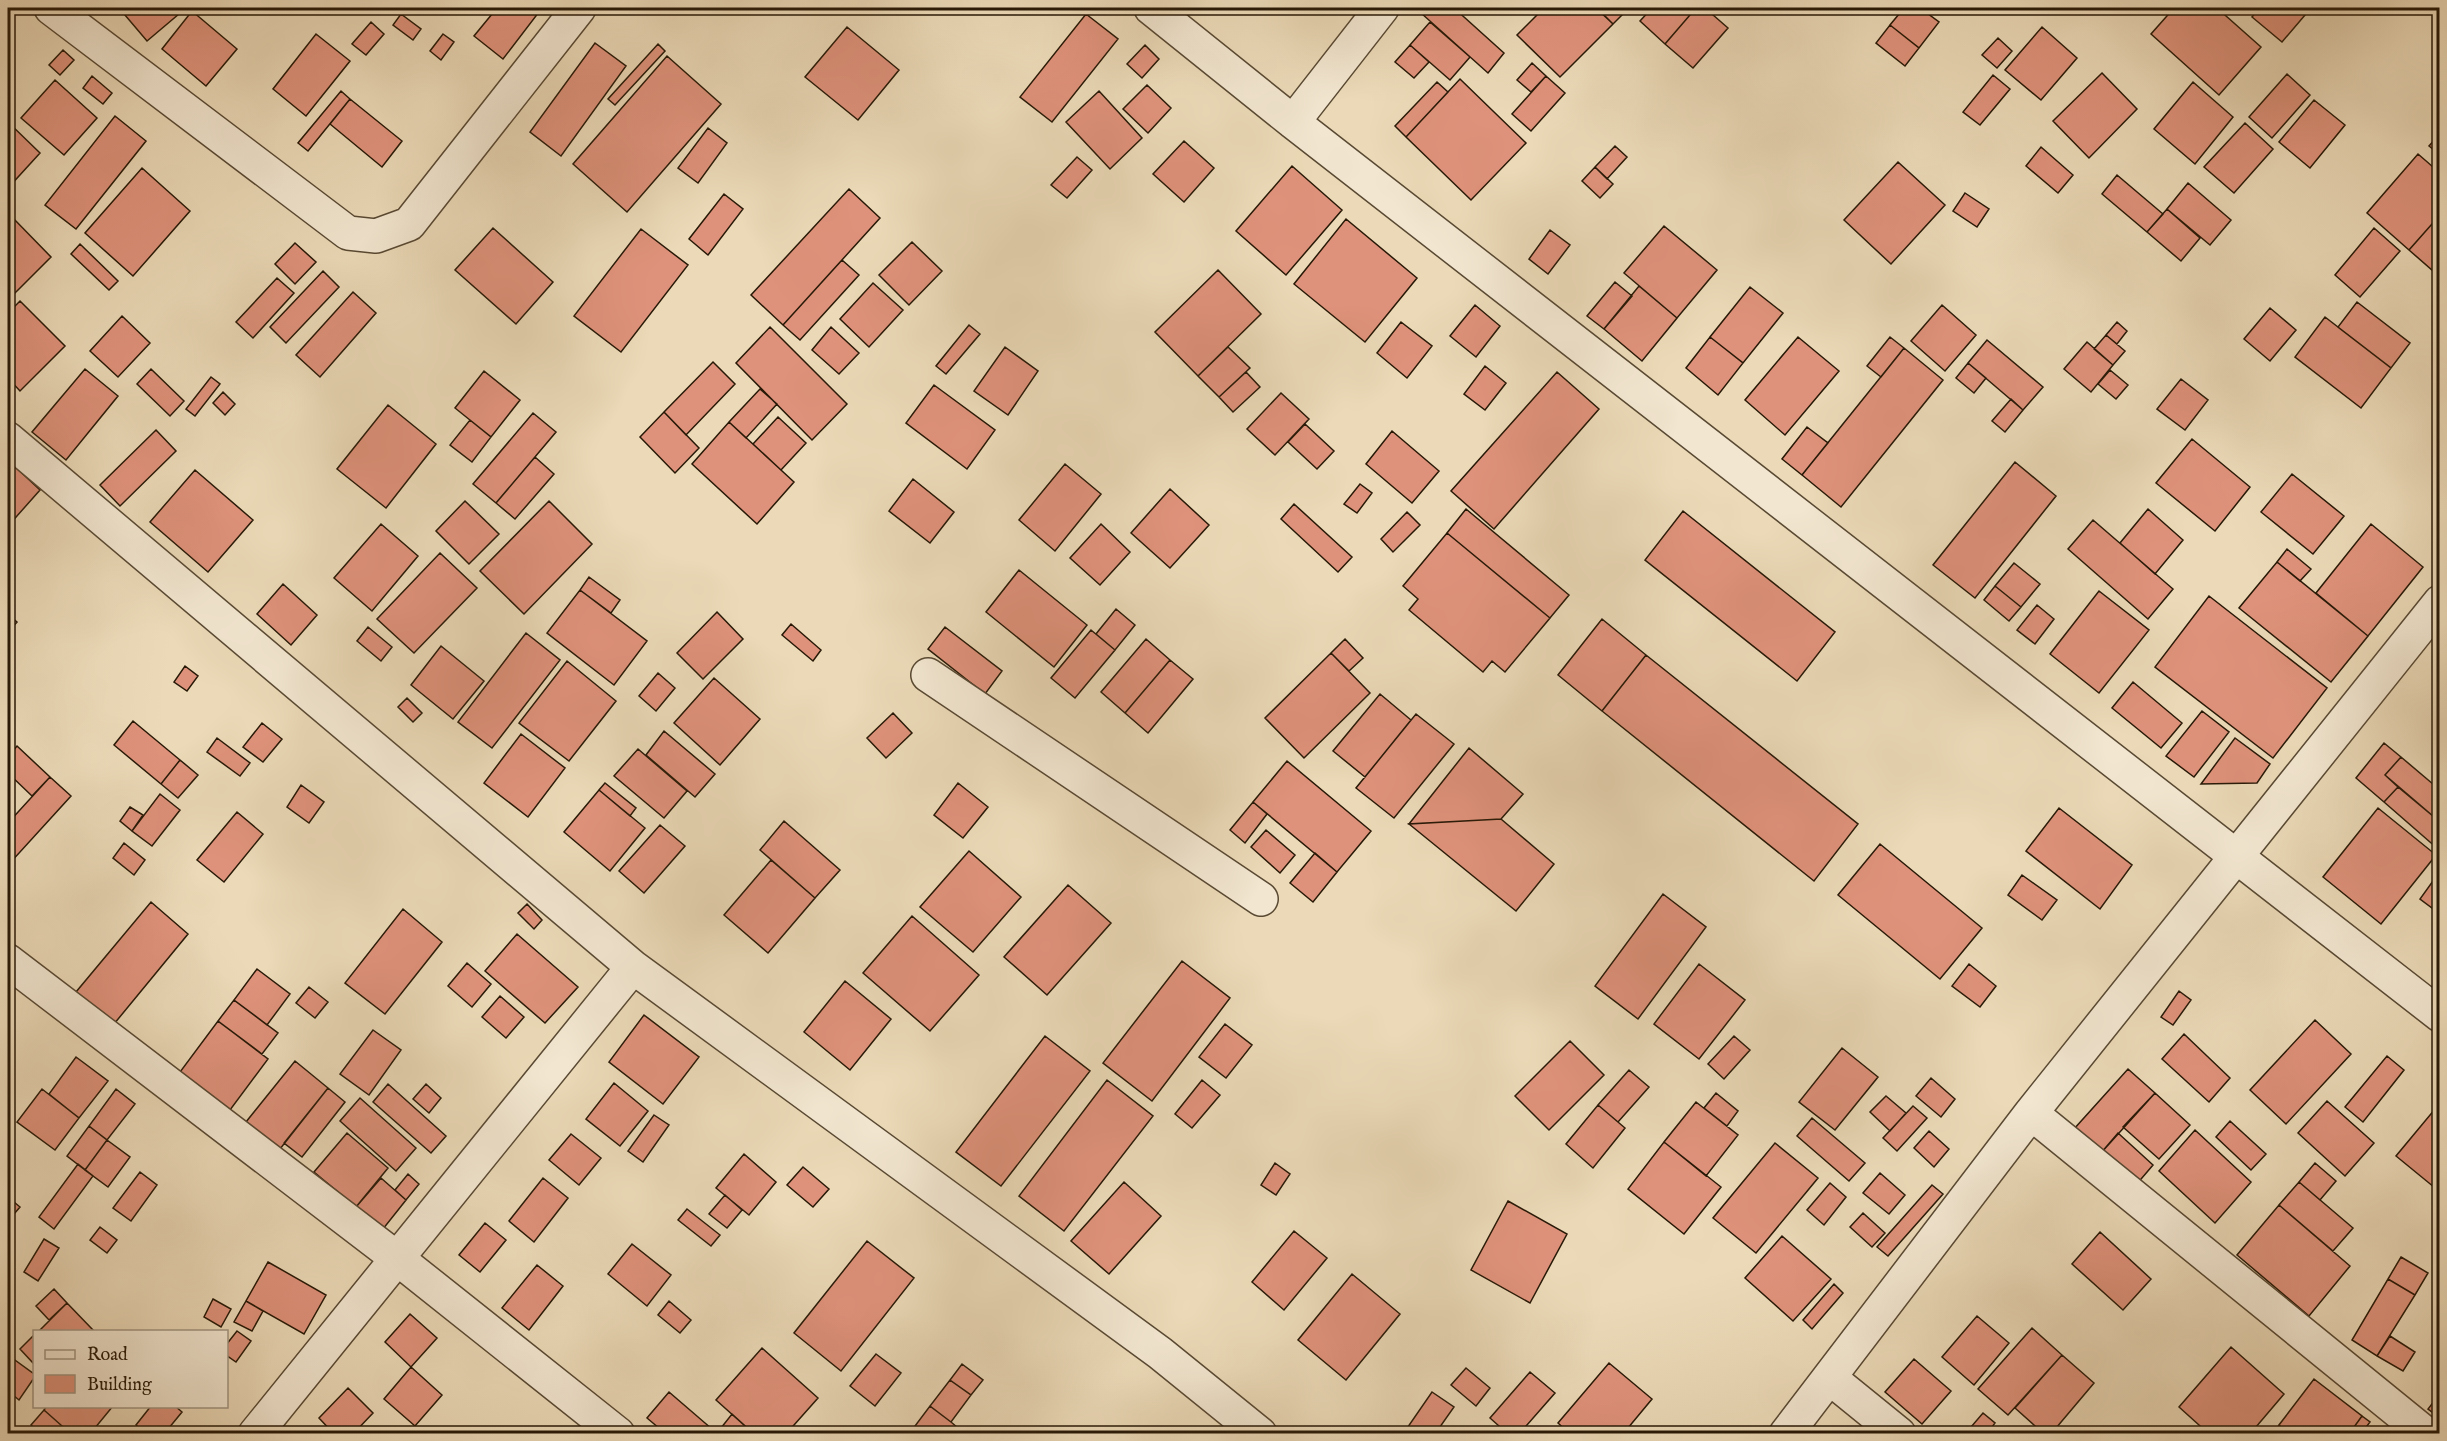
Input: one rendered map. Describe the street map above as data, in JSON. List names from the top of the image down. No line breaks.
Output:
{"legend":["Road","Building"]}
